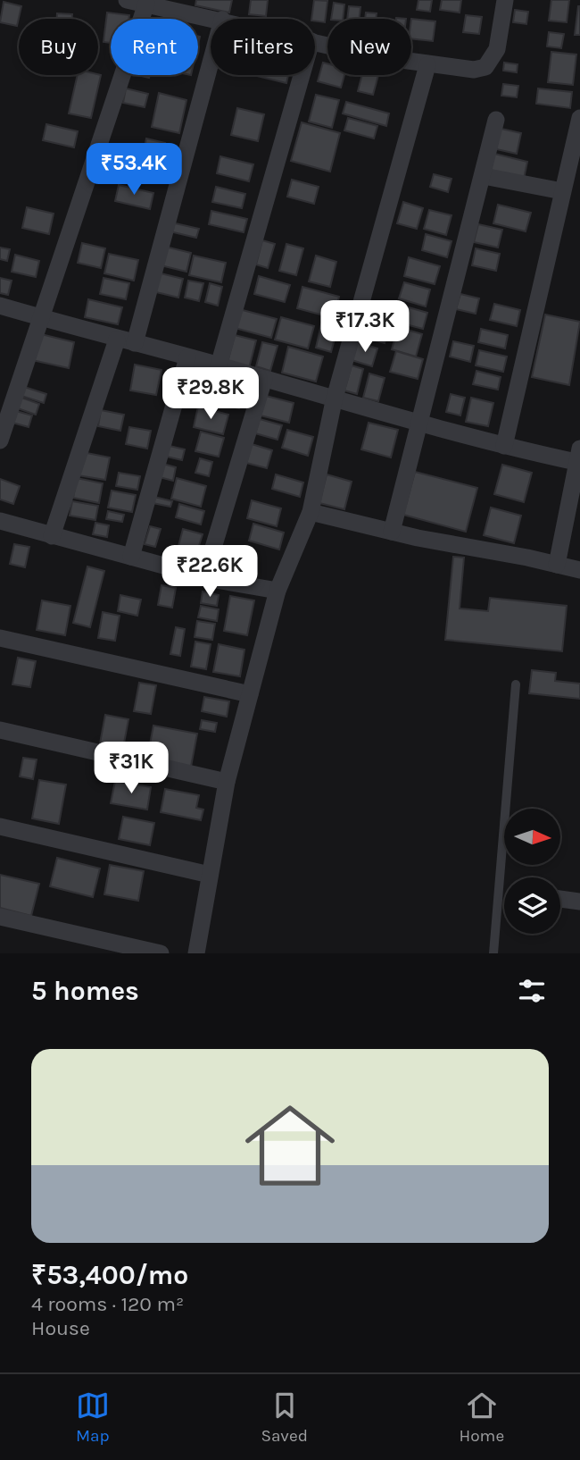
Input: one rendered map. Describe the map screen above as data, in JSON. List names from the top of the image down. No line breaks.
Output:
{"north":"right","page":{"chip":["Buy","Rent","Filters","New"],"price":["₹53.4K","₹17.3K","₹29.8K","₹22.6K","₹31K"],"heading":"5 homes","list":[{"name":"₹53,400/mo","note":"4 rooms · 120 m² · House"}],"tabs":["Map","Saved","Home"]}}
